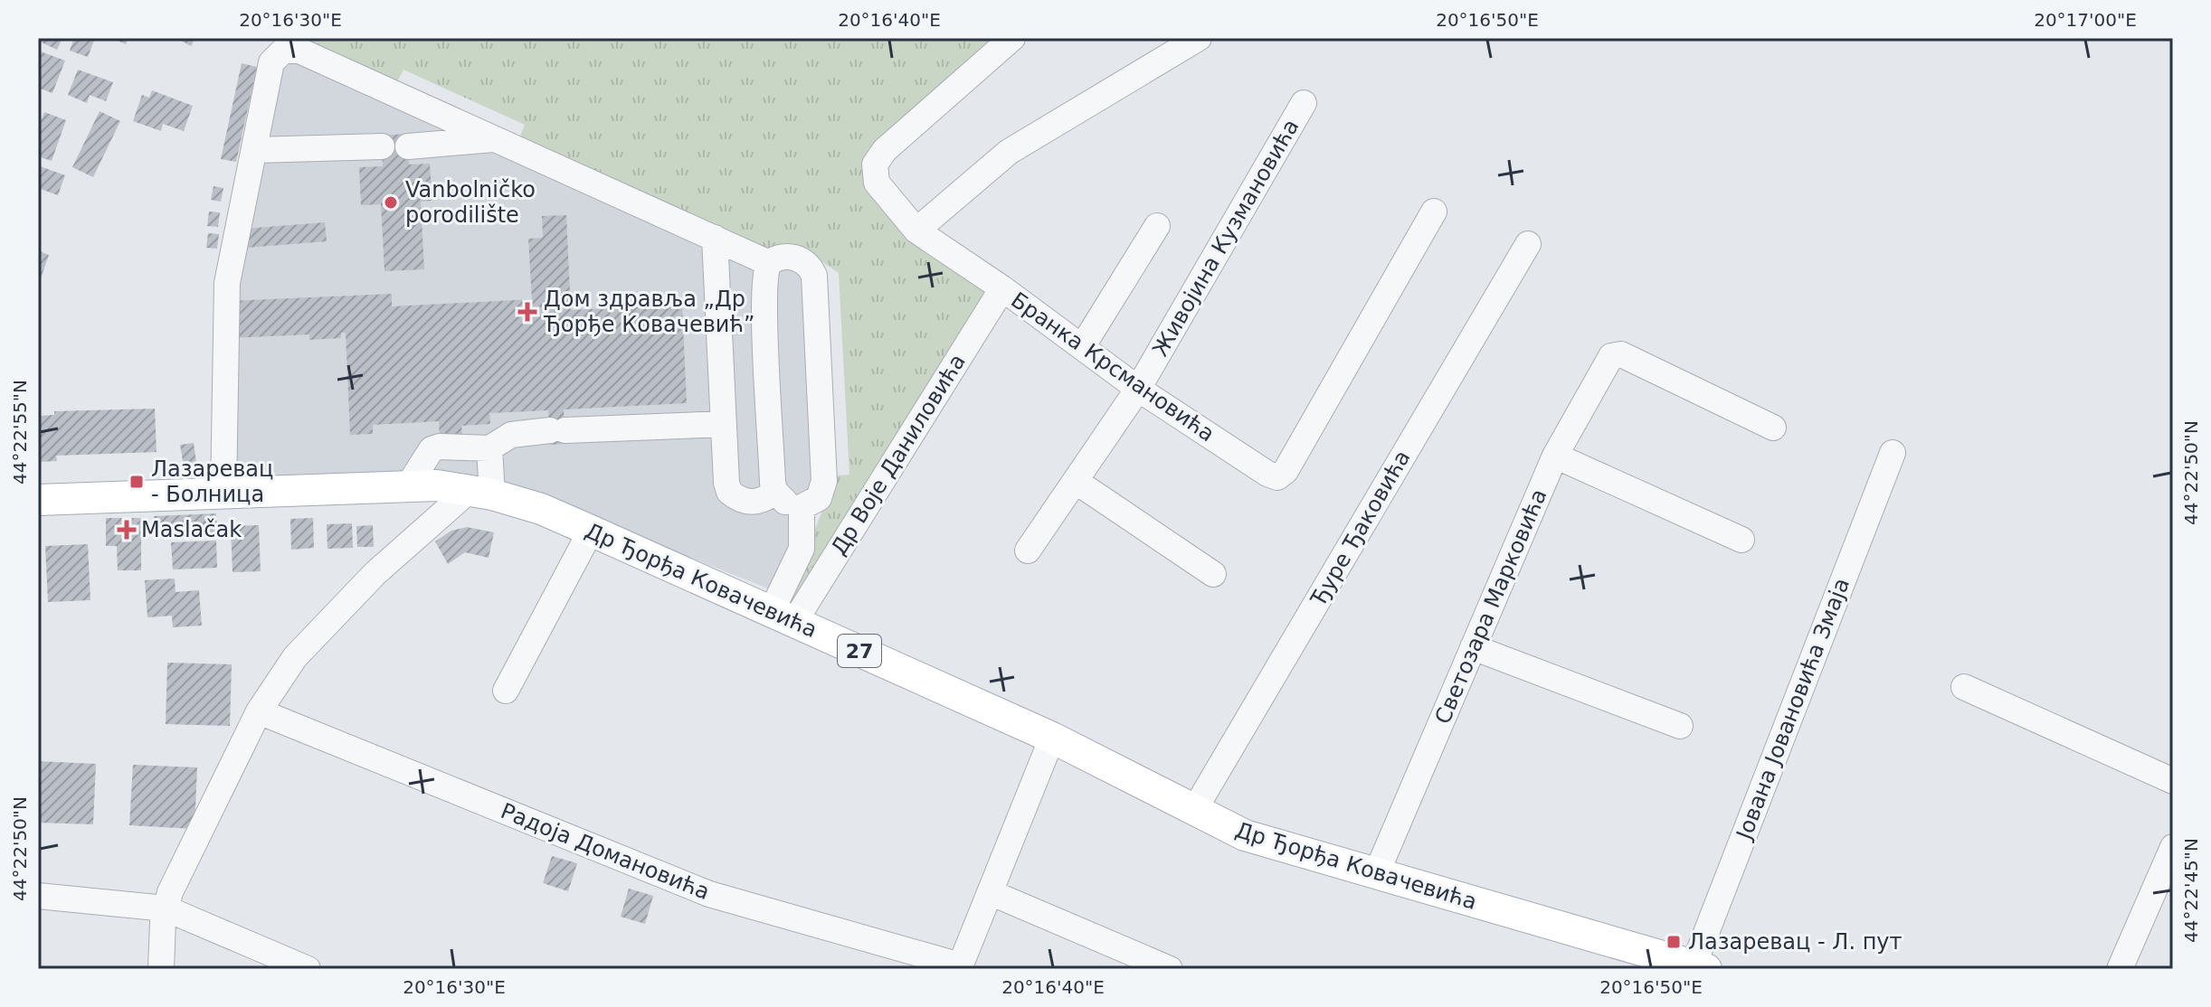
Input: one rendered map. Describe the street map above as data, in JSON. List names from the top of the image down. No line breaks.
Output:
{"streets":{"main road":["Др Ђорђа Ковачевића","27"],"street":["Живојина Кузмановића","Бранка Крсмановића","Др Воје Даниловића","Ђуре Ђаковића","Светозара Марковића","Јована Јовановића Змаја","Радоја Домановића"]},"crossings":[["Живојина Кузмановића","Бранка Крсмановића"],["Бранка Крсмановића","Др Воје Даниловића"],["Др Воје Даниловића","Др Ђорђа Ковачевића"],["Ђуре Ђаковића","Др Ђорђа Ковачевића"],["Др Ђорђа Ковачевића","Светозара Марковића"],["Др Ђорђа Ковачевића","27"],["27","Јована Јовановића Змаја"]],"places":{"other":["Vanbolničko porodilište"],"health":["Дом здравља „Др Ђорђе Ковачевић”","Maslačak"],"transit":["Лазаревац - Болница","Лазаревац - Л. пут"]},"coordinates":["20°16'30\"E","20°16'40\"E","20°16'50\"E","20°17'00\"E","44°22'55\"N","44°22'50\"N","44°22'45\"N"]}
